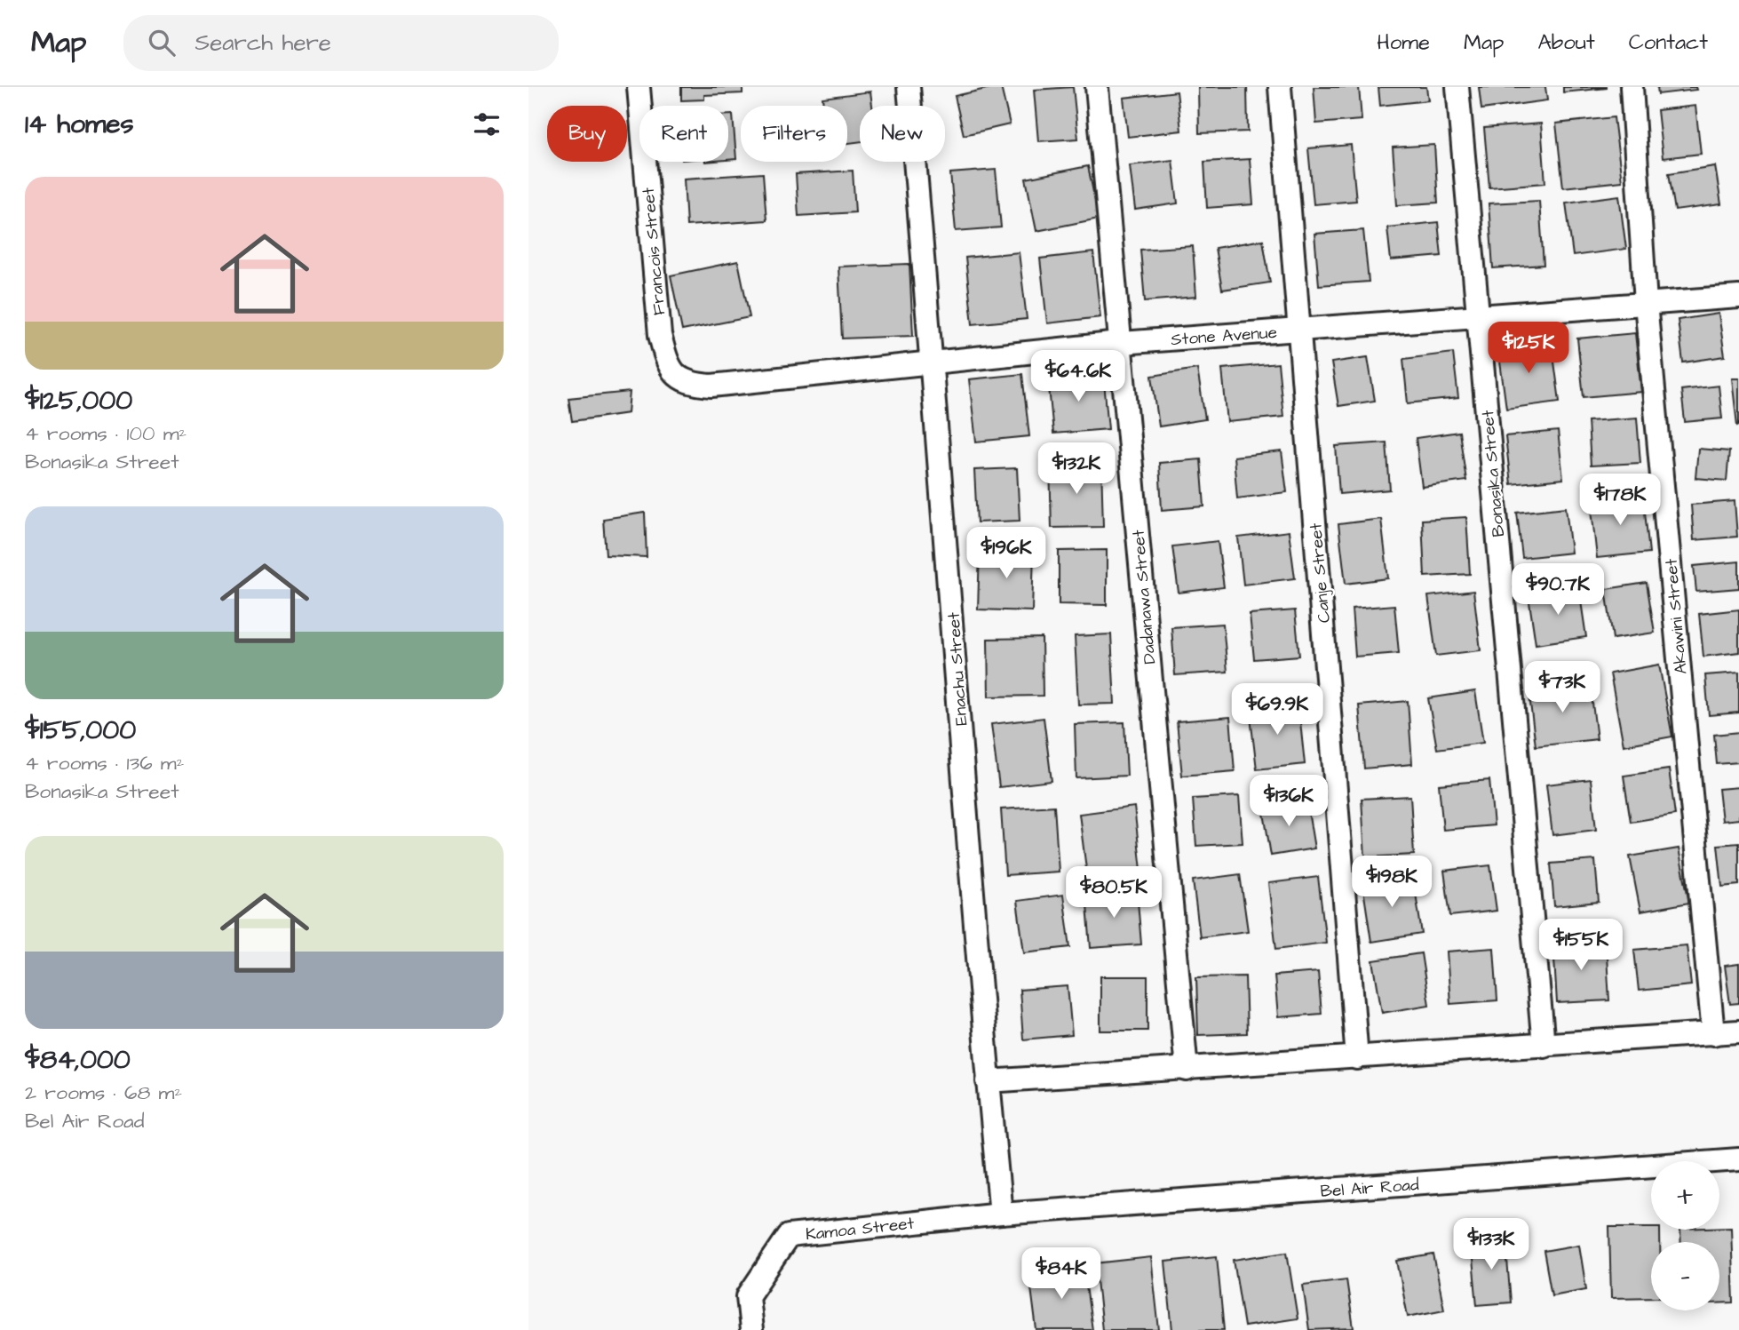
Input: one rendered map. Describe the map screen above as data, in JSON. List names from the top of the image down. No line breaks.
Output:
{"streets":{"street":["Francois Street","Stone Avenue","Bonasika Street","Canje Street","Dadanawa Street","Akawini Street","Enachu Street","Bel Air Road","Kamoa Street"]},"crossings":[["Francois Street","Stone Avenue"],["Stone Avenue","Bonasika Street"],["Stone Avenue","Canje Street"],["Stone Avenue","Dadanawa Street"],["Stone Avenue","Akawini Street"],["Stone Avenue","Enachu Street"],["Enachu Street","Bel Air Road"],["Enachu Street","Kamoa Street"],["Bel Air Road","Kamoa Street"]],"page":{"header":"Map","search":"Search here","nav":["Home","Map","About","Contact"],"heading":"14 homes","chip":["Buy","Rent","Filters","New"],"list":[{"name":"$125,000","note":"4 rooms · 100 m² · Bonasika Street"},{"name":"$155,000","note":"4 rooms · 136 m² · Bonasika Street"},{"name":"$84,000","note":"2 rooms · 68 m² · Bel Air Road"}],"price":["$125K","$64.6K","$132K","$178K","$196K","$90.7K","$73K","$69.9K","$136K","$198K","$80.5K","$155K","$133K","$84K"],"map_buttons":["+","−"]}}
